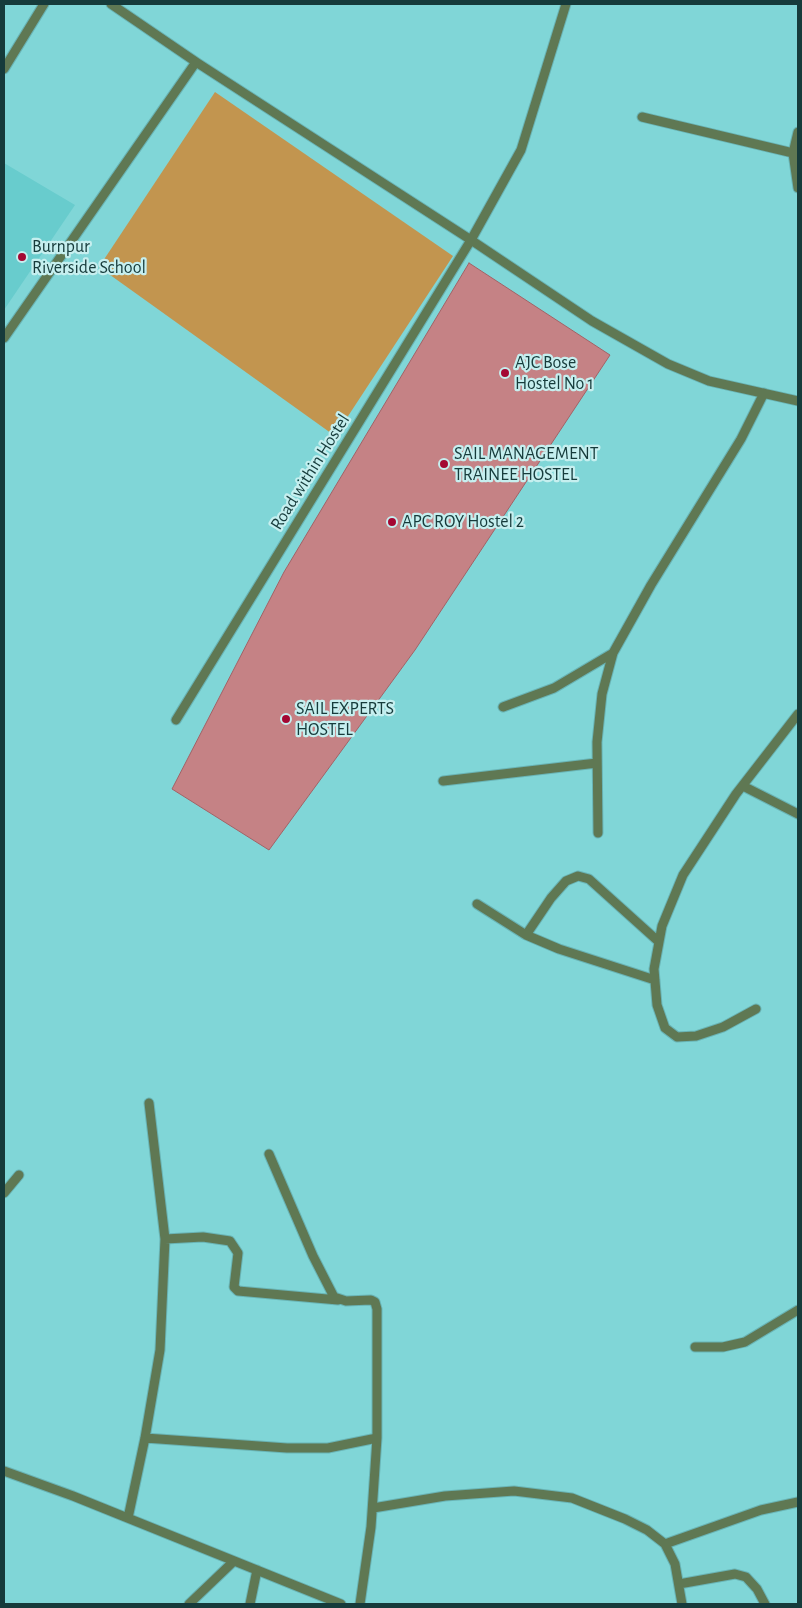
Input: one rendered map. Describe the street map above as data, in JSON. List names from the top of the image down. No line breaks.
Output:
{"streets":{"street":["Road within Hostel"]},"places":["Burnpur Riverside School","AJC Bose Hostel No 1","SAIL MANAGEMENT TRAINEE HOSTEL","APC ROY Hostel 2","SAIL EXPERTS HOSTEL"]}
